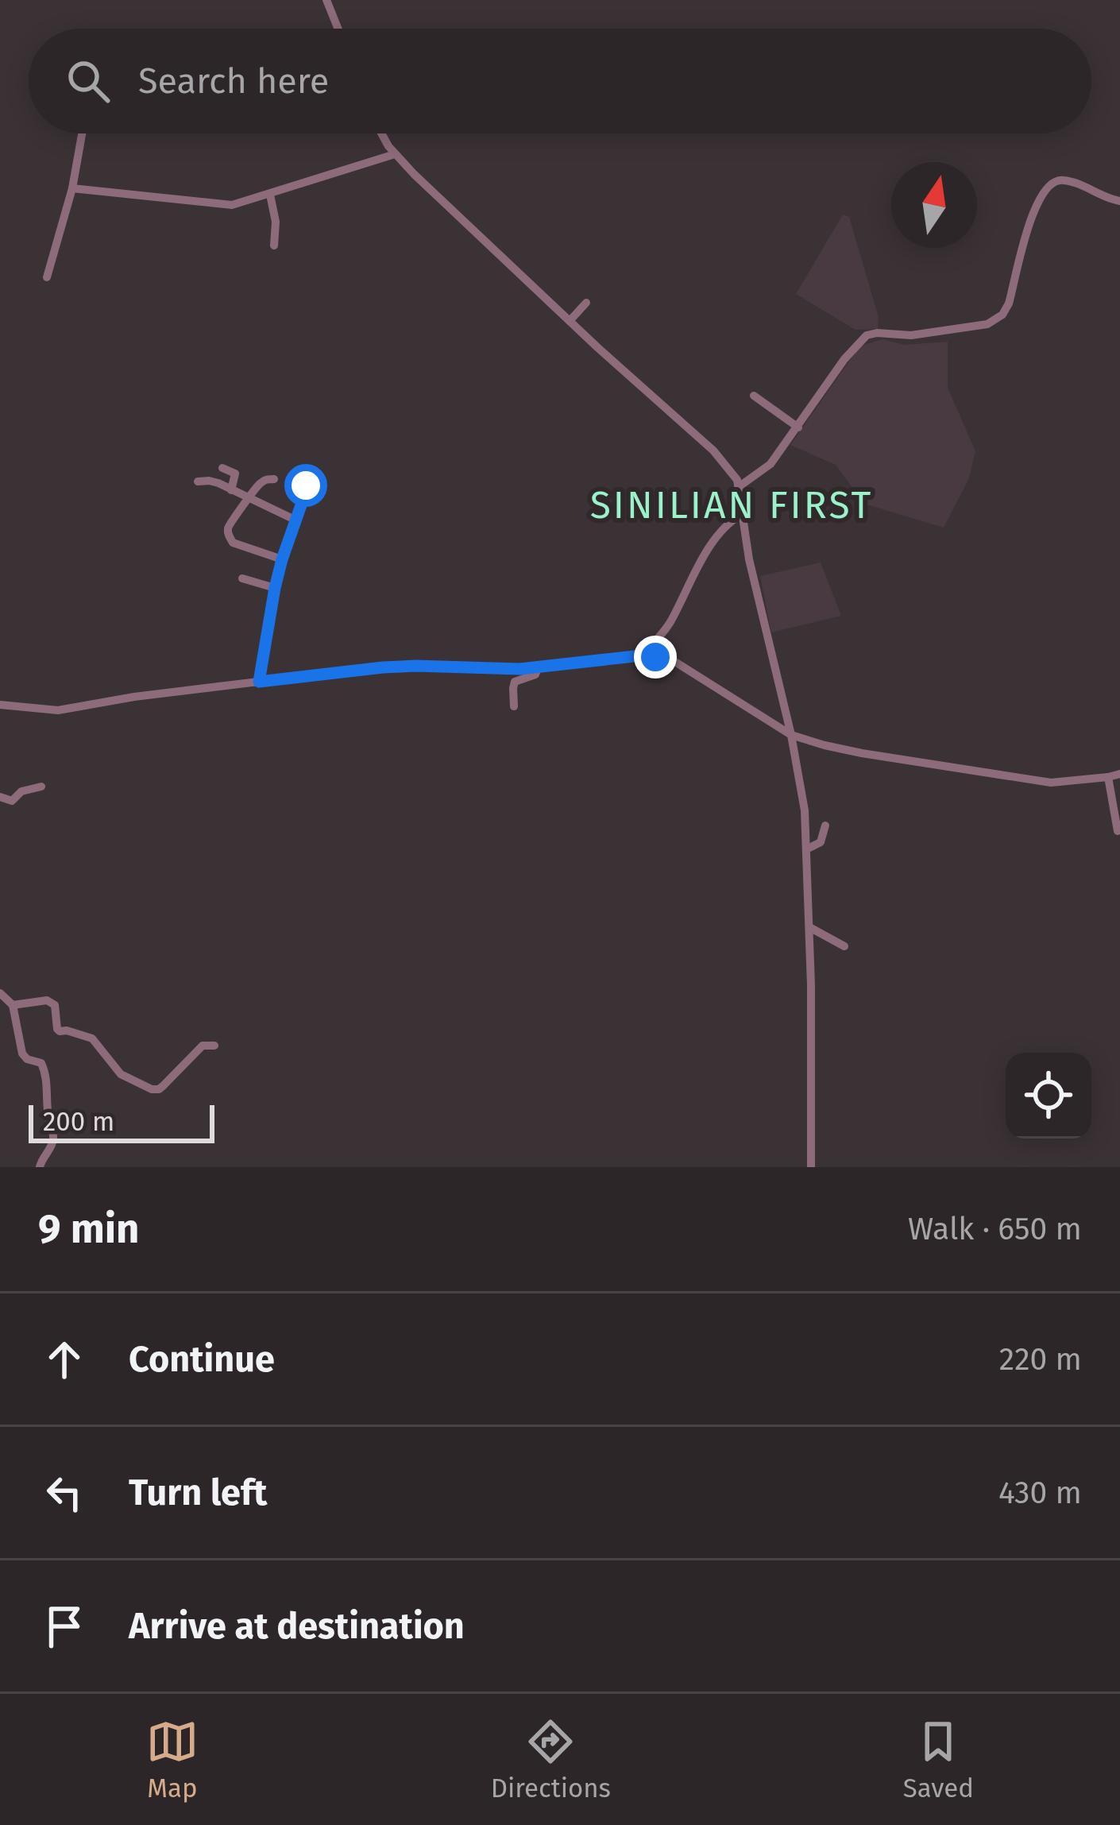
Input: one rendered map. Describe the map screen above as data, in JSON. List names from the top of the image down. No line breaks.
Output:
{"districts":["SINILIAN FIRST"],"scale_bar":"200 m","north":"top","page":{"search":"Search here","scale":"200 m","heading":["9 min","Walk · 650 m"],"list":[["Continue","220 m"],["Turn left","430 m"],"Arrive at destination"],"nav":["Map","Directions","Saved"]}}
